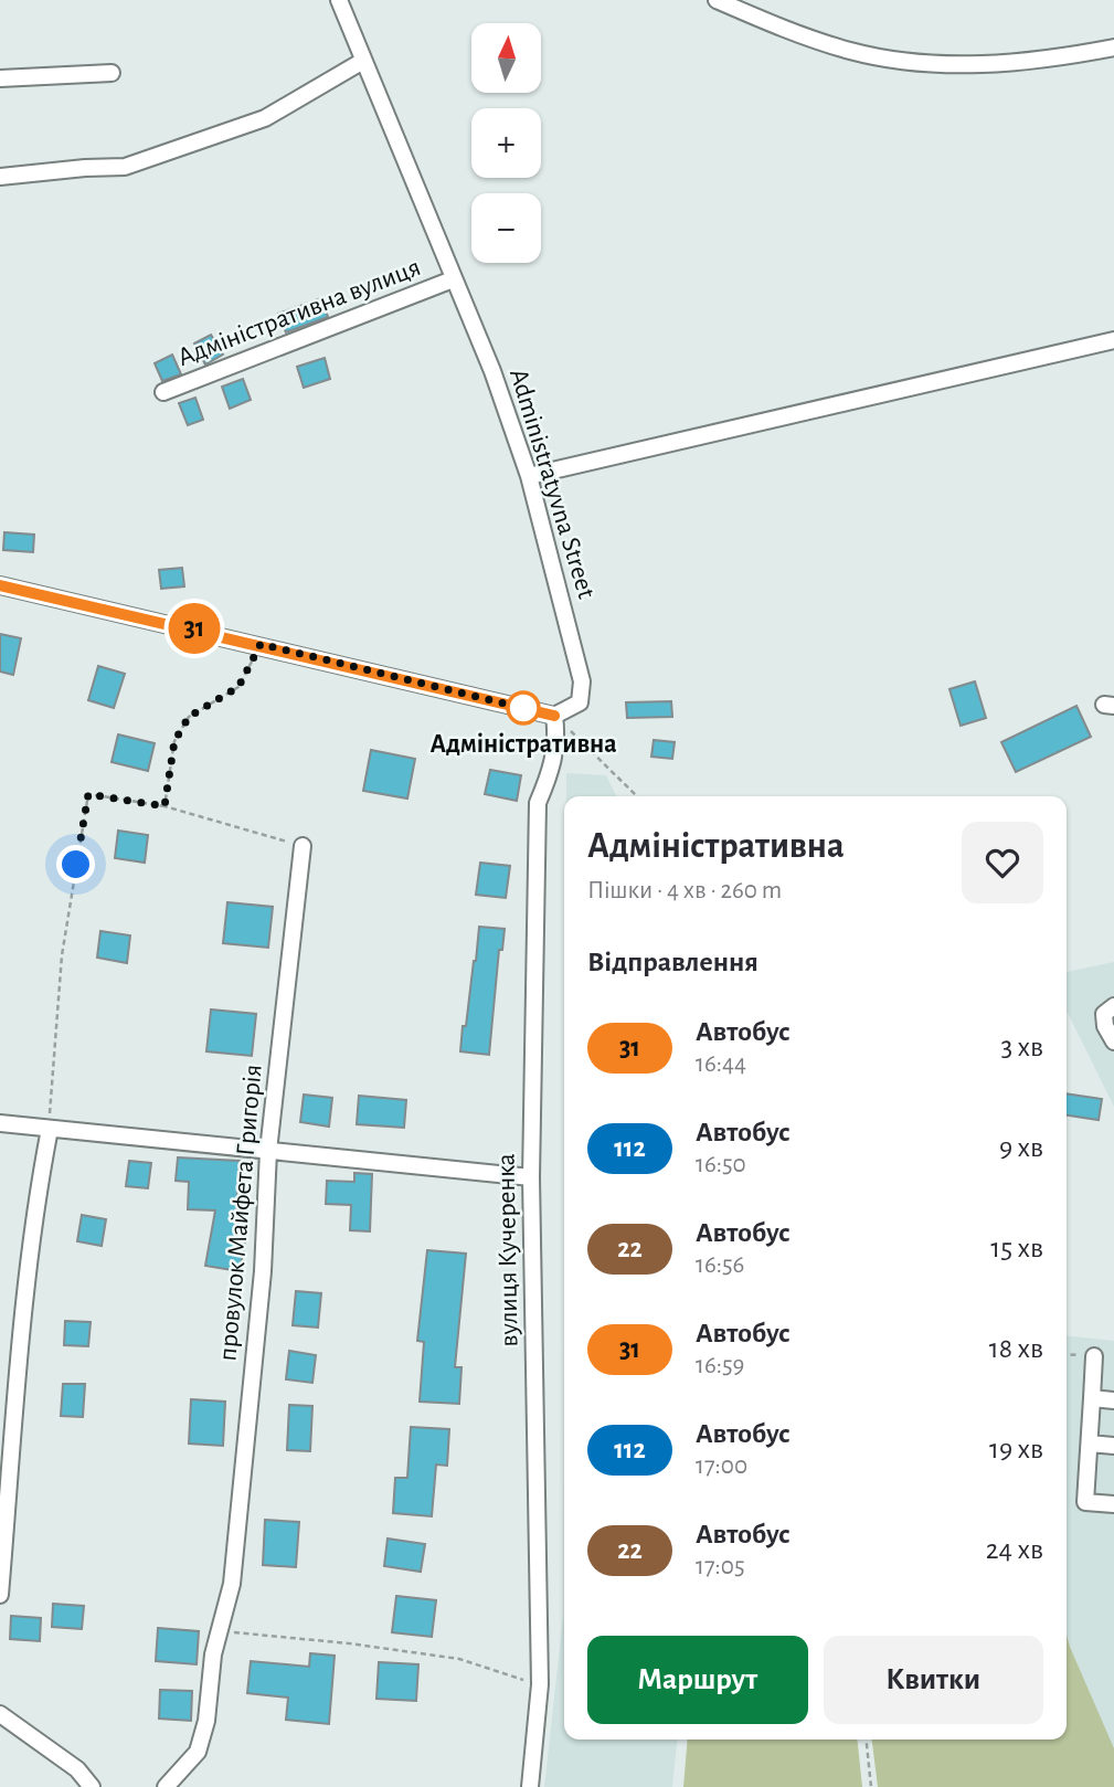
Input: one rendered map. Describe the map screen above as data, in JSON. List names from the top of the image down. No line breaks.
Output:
{"streets":{"street":["Адміністративна вулиця","Administratyvna Street","провулок Майфета Григорія","вулиця Кучеренка"]},"crossings":[["Адміністративна вулиця","Administratyvna Street"],["Administratyvna Street","вулиця Кучеренка"]],"places":["Адміністративна"],"lines":["bus line 31"],"north":"top","page":{"on_map":"31","map_buttons":["+","−"],"heading":[["Адміністративна","Пішки · 4 хв · 260 m"],"Відправлення"],"list":[{"mark":"31","name":"Автобус","note":"16:44","value":"3 хв"},{"mark":"112","name":"Автобус","note":"16:50","value":"9 хв"},{"mark":"22","name":"Автобус","note":"16:56","value":"15 хв"},{"mark":"31","name":"Автобус","note":"16:59","value":"18 хв"},{"mark":"112","name":"Автобус","note":"17:00","value":"19 хв"},{"mark":"22","name":"Автобус","note":"17:05","value":"24 хв"}],"buttons":["Маршрут","Квитки"]}}
